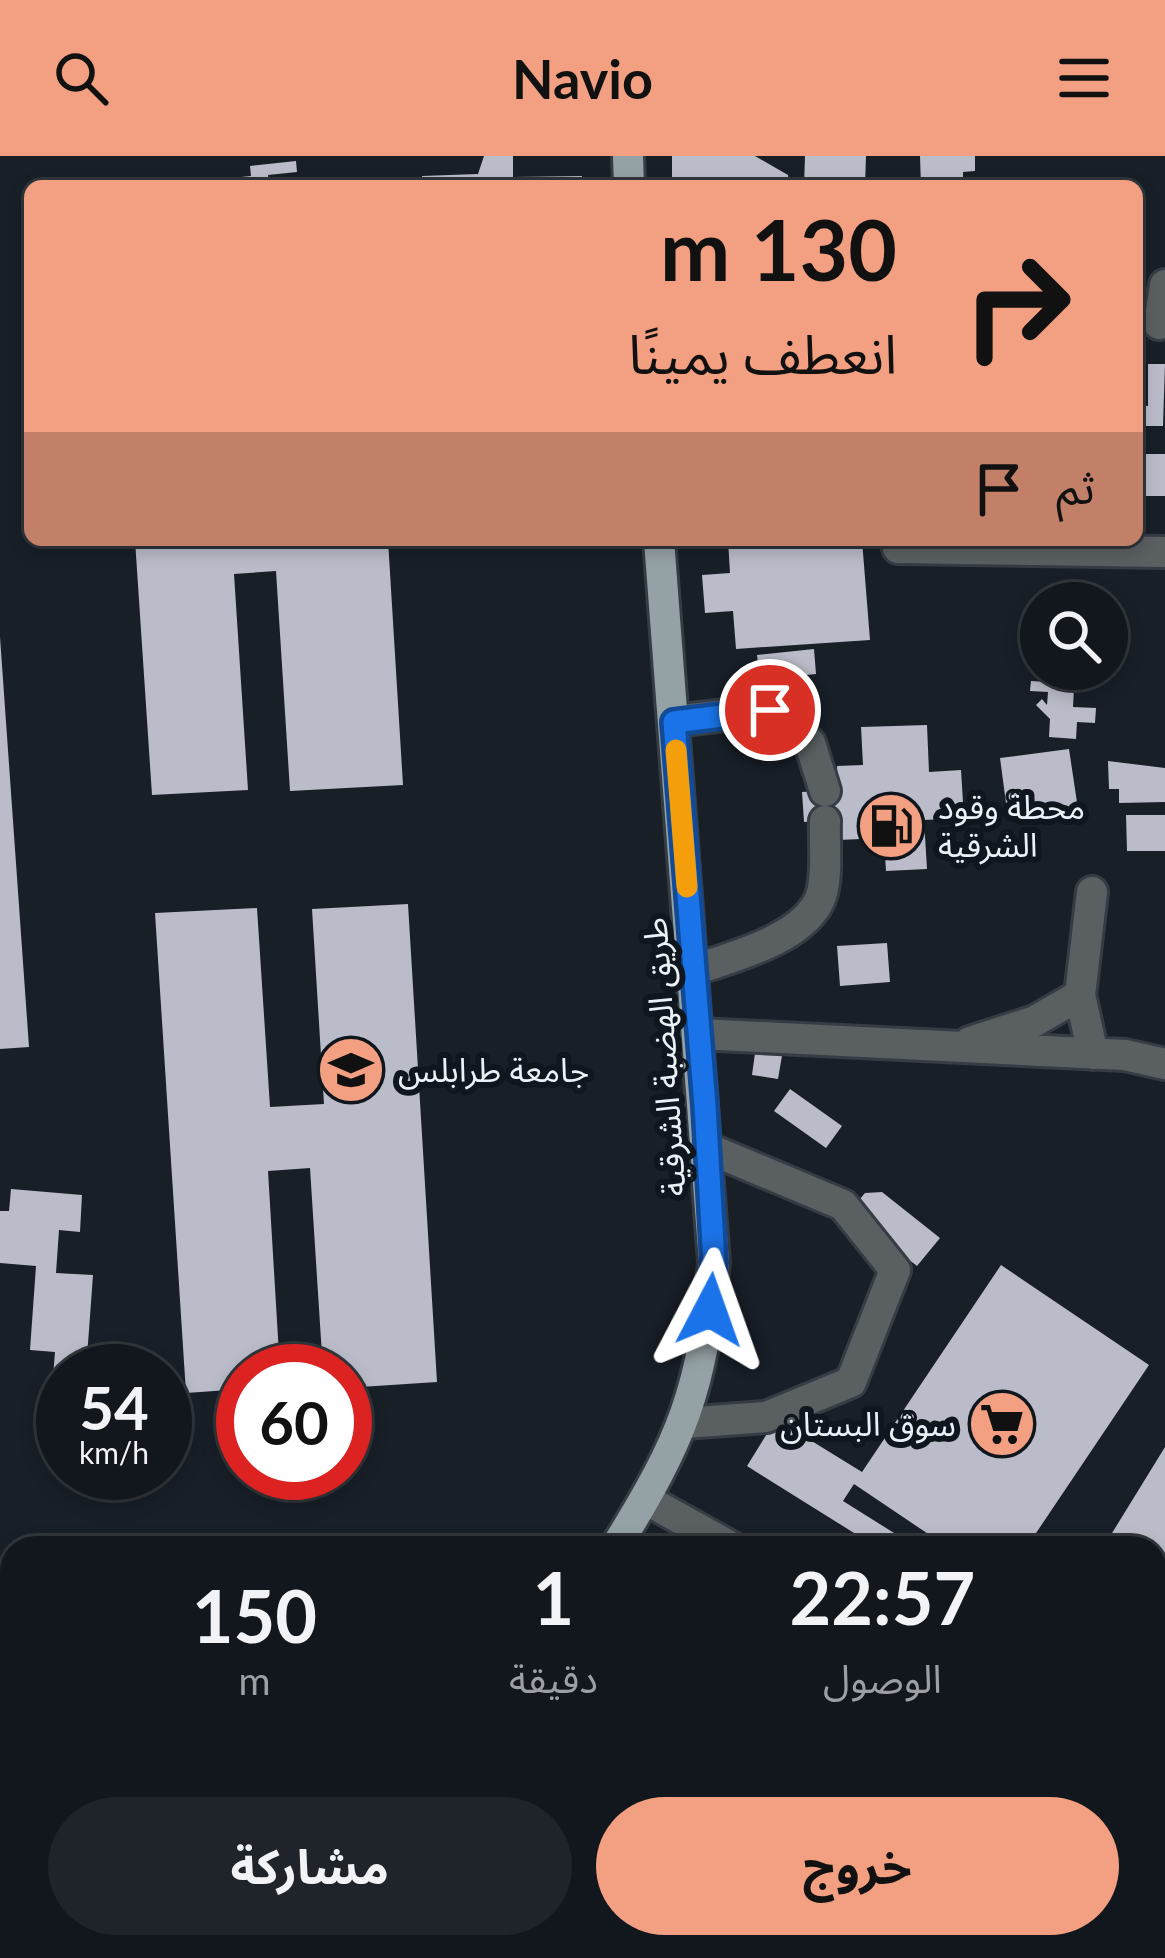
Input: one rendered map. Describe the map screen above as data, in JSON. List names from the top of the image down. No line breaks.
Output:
{"streets":{"main road":["طريق الهضبة الشرقية"]},"places":{"fuel station":["محطة وقود الشرقية"],"school or university":["جامعة طرابلس"],"supermarket":["سوق البستان"]},"page":{"header":"Navio","turn":["130 m","انعطف يمينًا"],"then":"ثم","speed":"54 km/h","limit":"60","eta":["22:57","الوصول","1","دقيقة","150","m"],"buttons":["خروج","مشاركة"]}}
